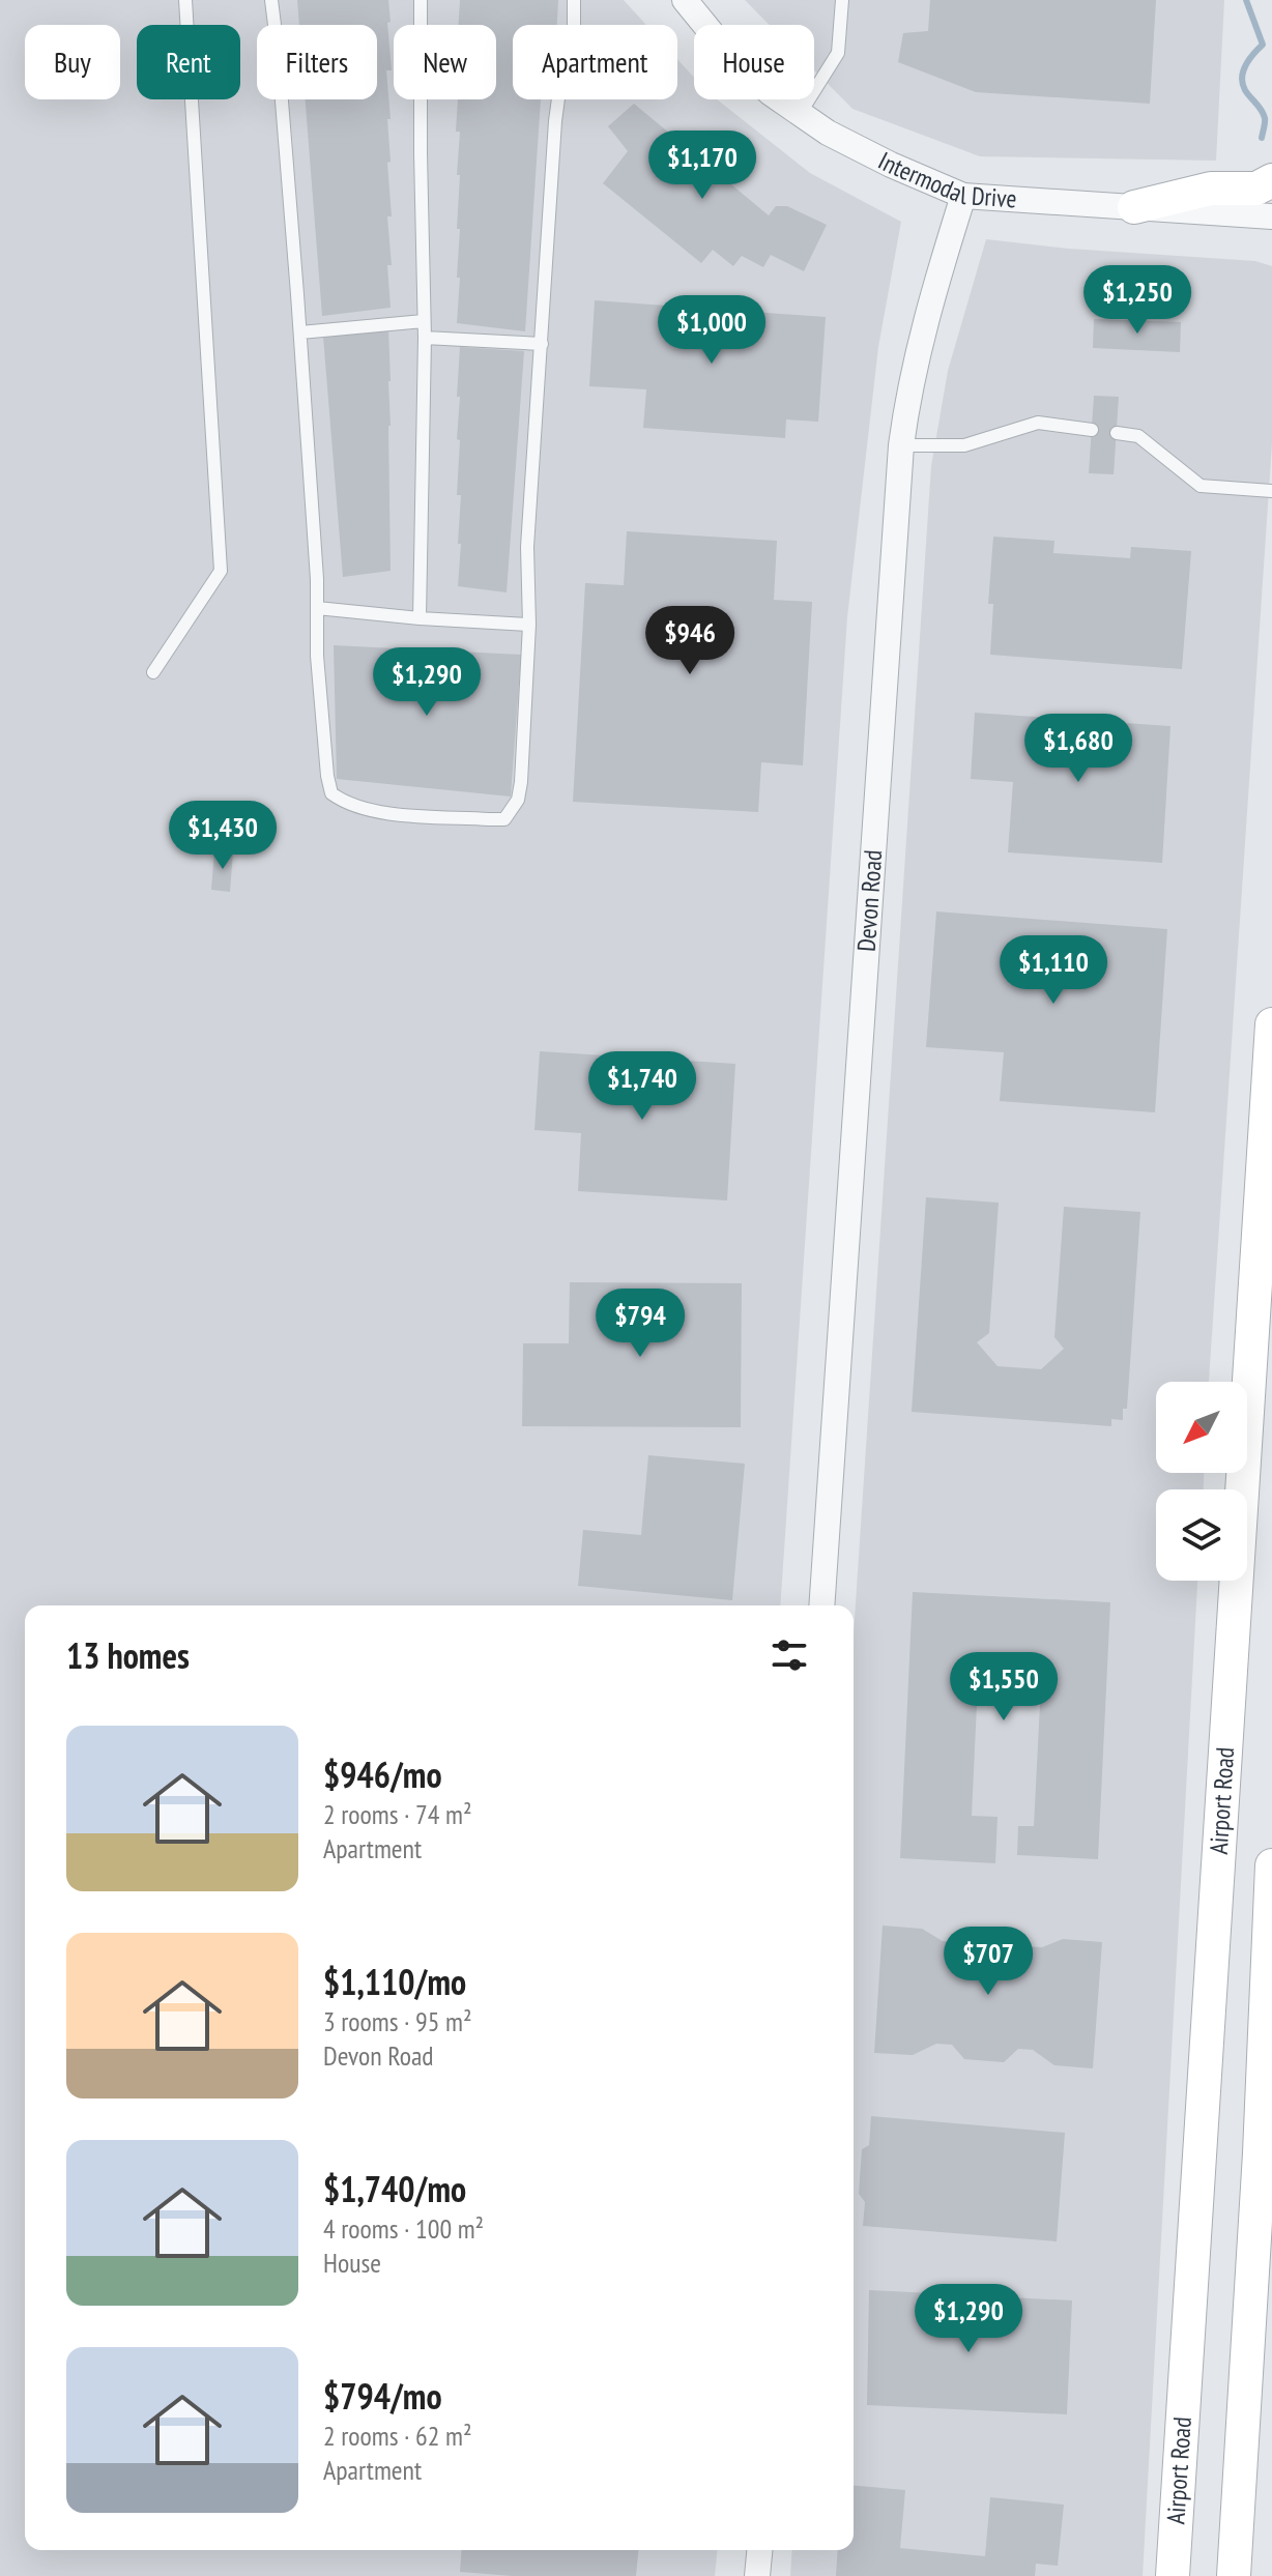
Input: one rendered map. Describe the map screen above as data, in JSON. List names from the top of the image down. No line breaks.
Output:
{"streets":{"main road":["Airport Road"],"street":["Intermodal Drive","Devon Road"]},"crossings":[["Intermodal Drive","Devon Road"]],"north":"bottom left","page":{"chip":["Buy","Rent","Filters","New","Apartment","House"],"price":["$1,170","$1,250","$1,000","$946","$1,290","$1,680","$1,430","$1,110","$1,740","$794","$1,550","$707","$1,290"],"heading":"13 homes","list":[{"name":"$946/mo","note":"2 rooms · 74 m² · Apartment"},{"name":"$1,110/mo","note":"3 rooms · 95 m² · Devon Road"},{"name":"$1,740/mo","note":"4 rooms · 100 m² · House"},{"name":"$794/mo","note":"2 rooms · 62 m² · Apartment"}]}}
